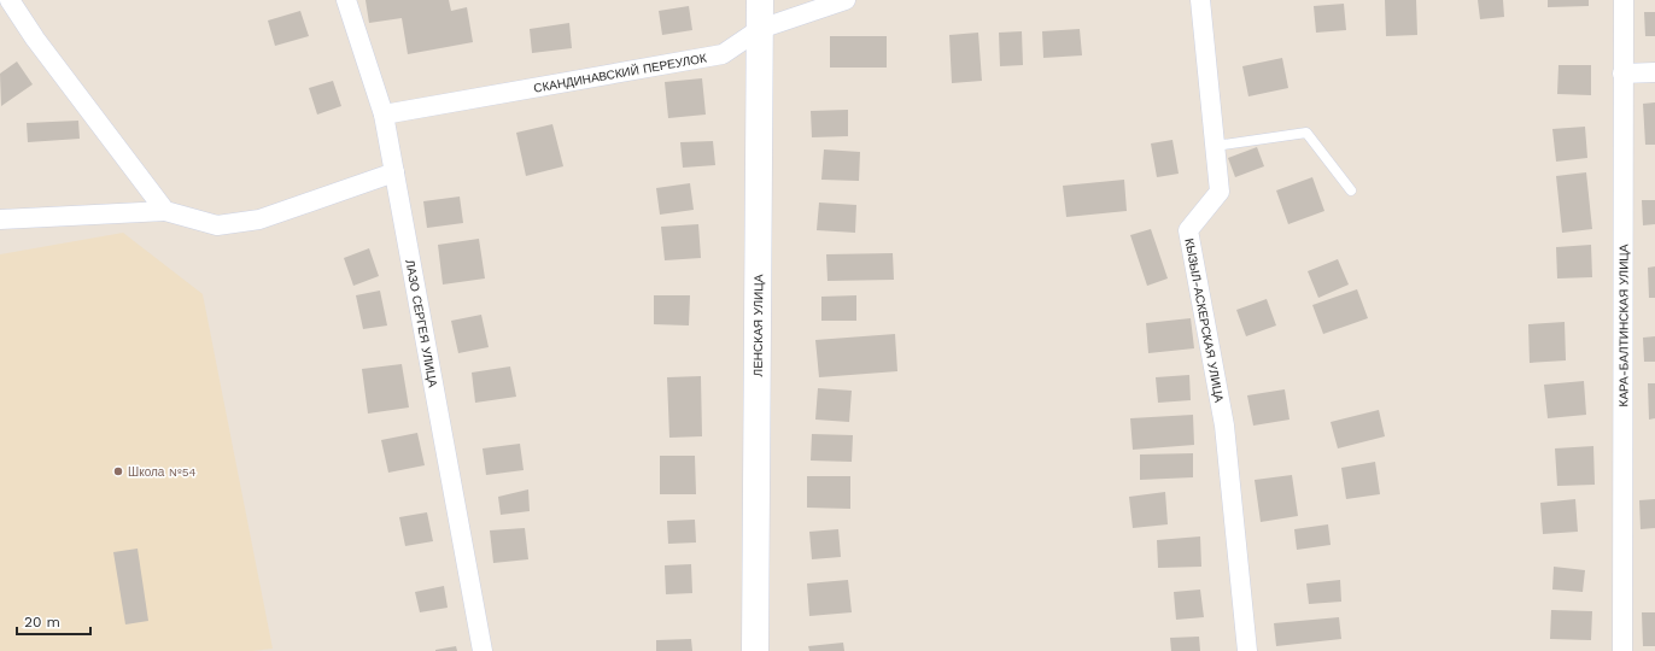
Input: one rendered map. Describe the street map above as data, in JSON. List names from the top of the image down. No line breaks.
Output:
{"streets":{"main road":["ЛЕНСКАЯ УЛИЦА"],"street":["СКАНДИНАВСКИЙ ПЕРЕУЛОК","КЫЗЫЛ-АСКЕРСКАЯ УЛИЦА","ЛАЗО СЕРГЕЯ УЛИЦА","КАРА-БАЛТИНСКАЯ УЛИЦА"]},"crossings":[["СКАНДИНАВСКИЙ ПЕРЕУЛОК","ЛАЗО СЕРГЕЯ УЛИЦА"],["СКАНДИНАВСКИЙ ПЕРЕУЛОК","ЛЕНСКАЯ УЛИЦА"]],"places":["Школа №54"],"scale_bar":"20 m"}
